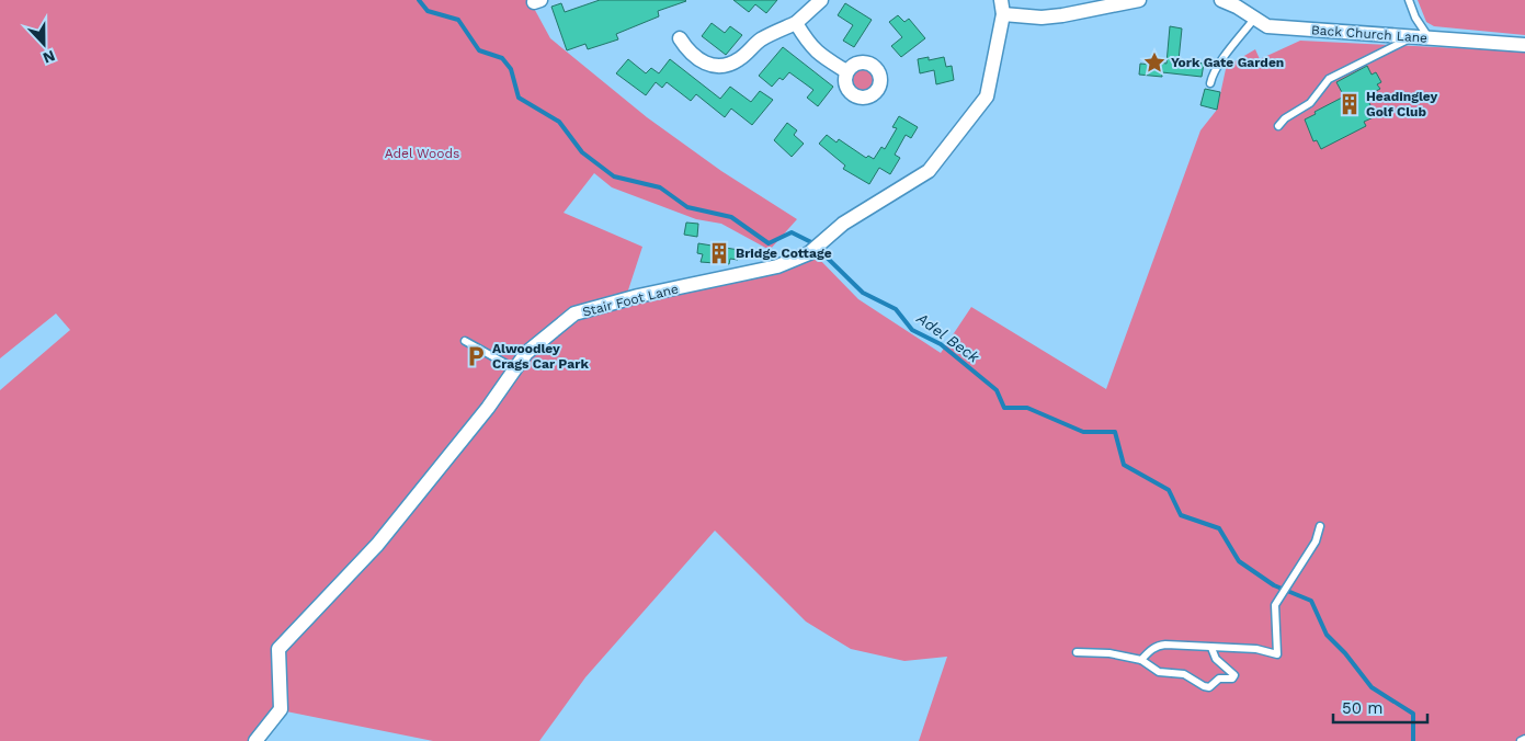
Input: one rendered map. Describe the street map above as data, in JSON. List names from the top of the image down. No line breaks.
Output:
{"streets":{"street":["Back Church Lane","Stair Foot Lane"]},"water":["Adel Beck"],"parks":["Adel Woods"],"places":{"place":["York Gate Garden"],"building":["Headingley Golf Club","Bridge Cottage"],"parking":["Alwoodley Crags Car Park"]},"scale_bar":"50 m","north":"bottom"}
